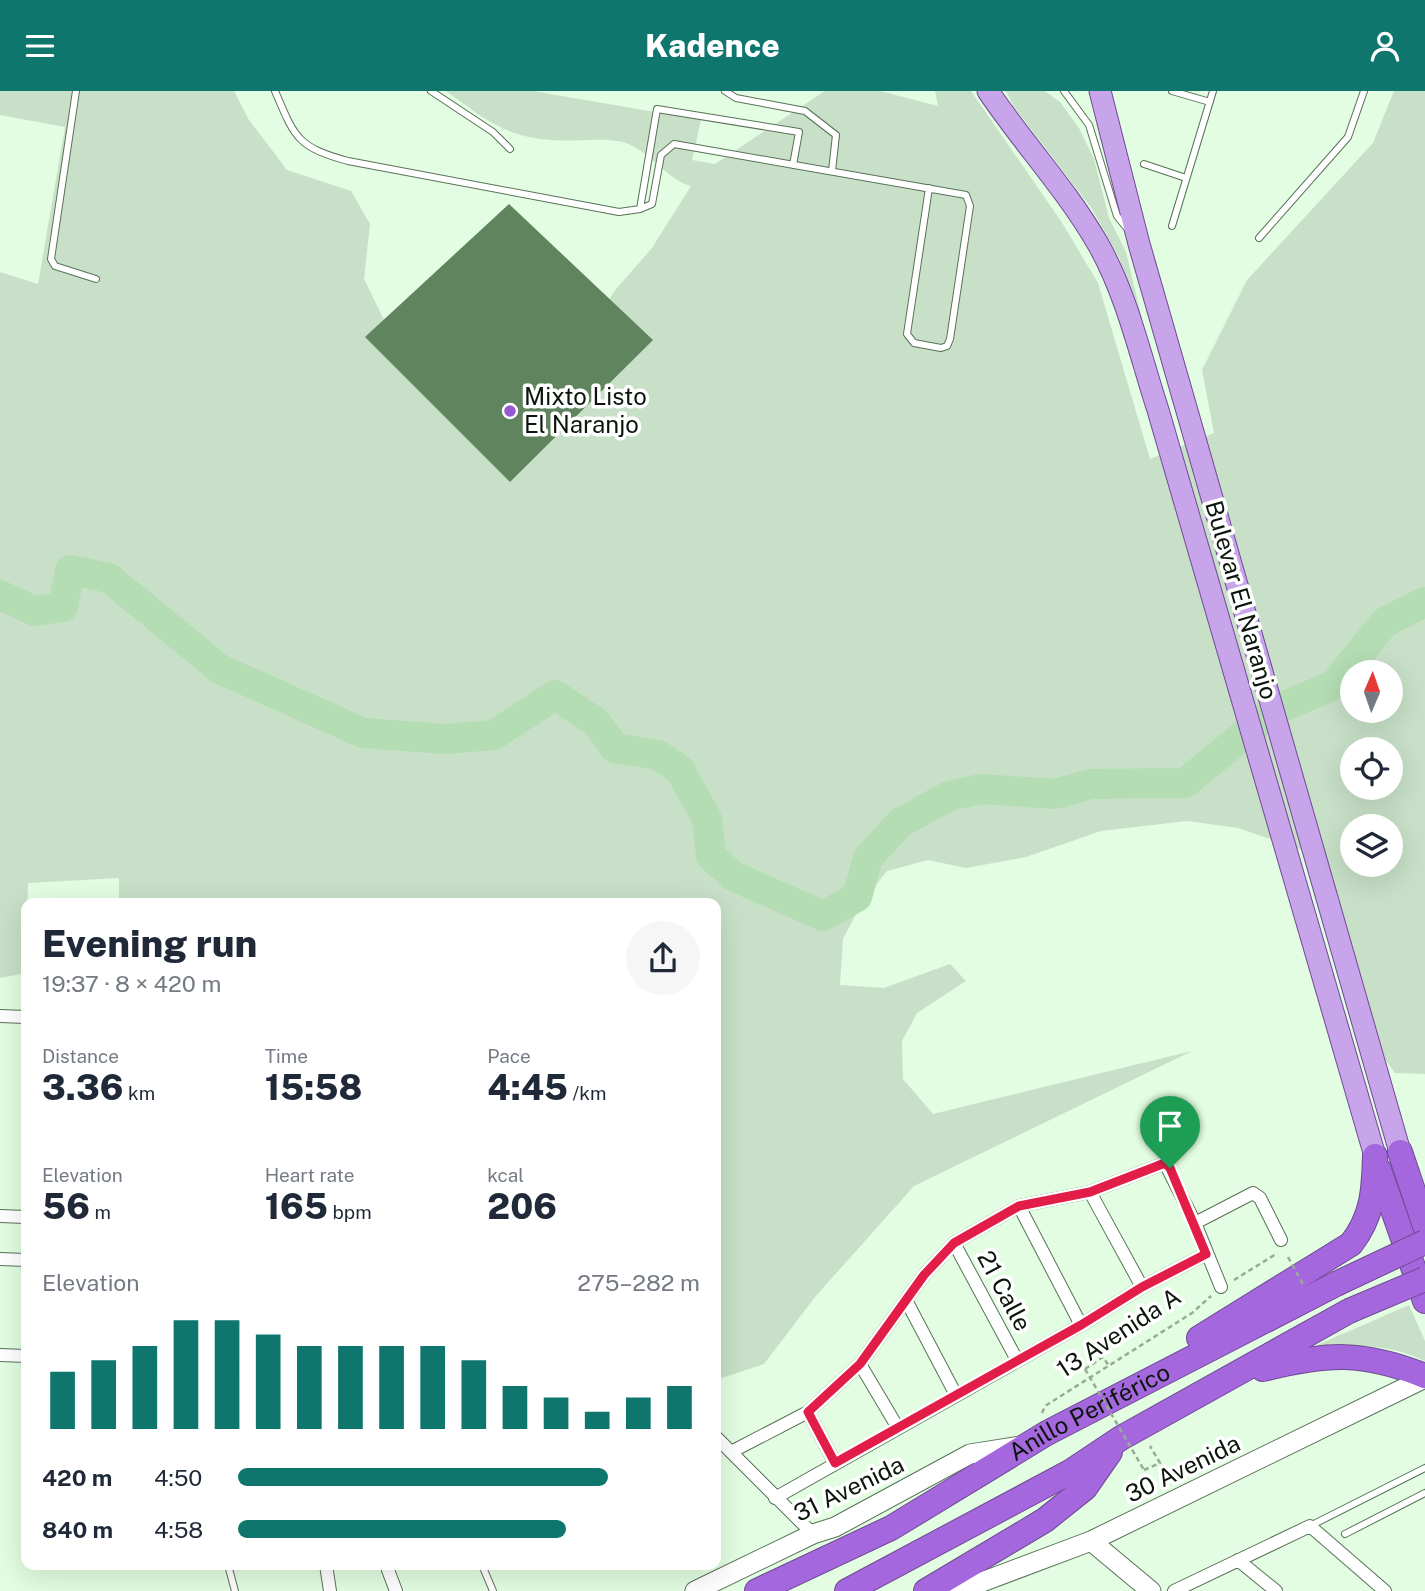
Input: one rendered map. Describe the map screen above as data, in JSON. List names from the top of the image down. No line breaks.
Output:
{"streets":{"highway":["Anillo Periférico"],"main road":["Bulevar El Naranjo"],"street":["21 Calle","13 Avenida A","30 Avenida","31 Avenida"]},"crossings":[["21 Calle","13 Avenida A"],["13 Avenida A","Anillo Periférico"],["13 Avenida A","31 Avenida"],["Anillo Periférico","31 Avenida"]],"places":["Mixto Listo El Naranjo"],"north":"top","page":{"header":"Kadence","heading":["Evening run","19:37 · 8 × 420 m"],"stats":[["Distance","3.36 km"],["Time","15:58"],["Pace","4:45 /km"],["Elevation","56 m"],["Heart rate","165 bpm"],["kcal","206"]],"chart":["Elevation","275–282 m"],"list":[{"name":"420 m","note":"4:50"},{"name":"840 m","note":"4:58"}]}}
